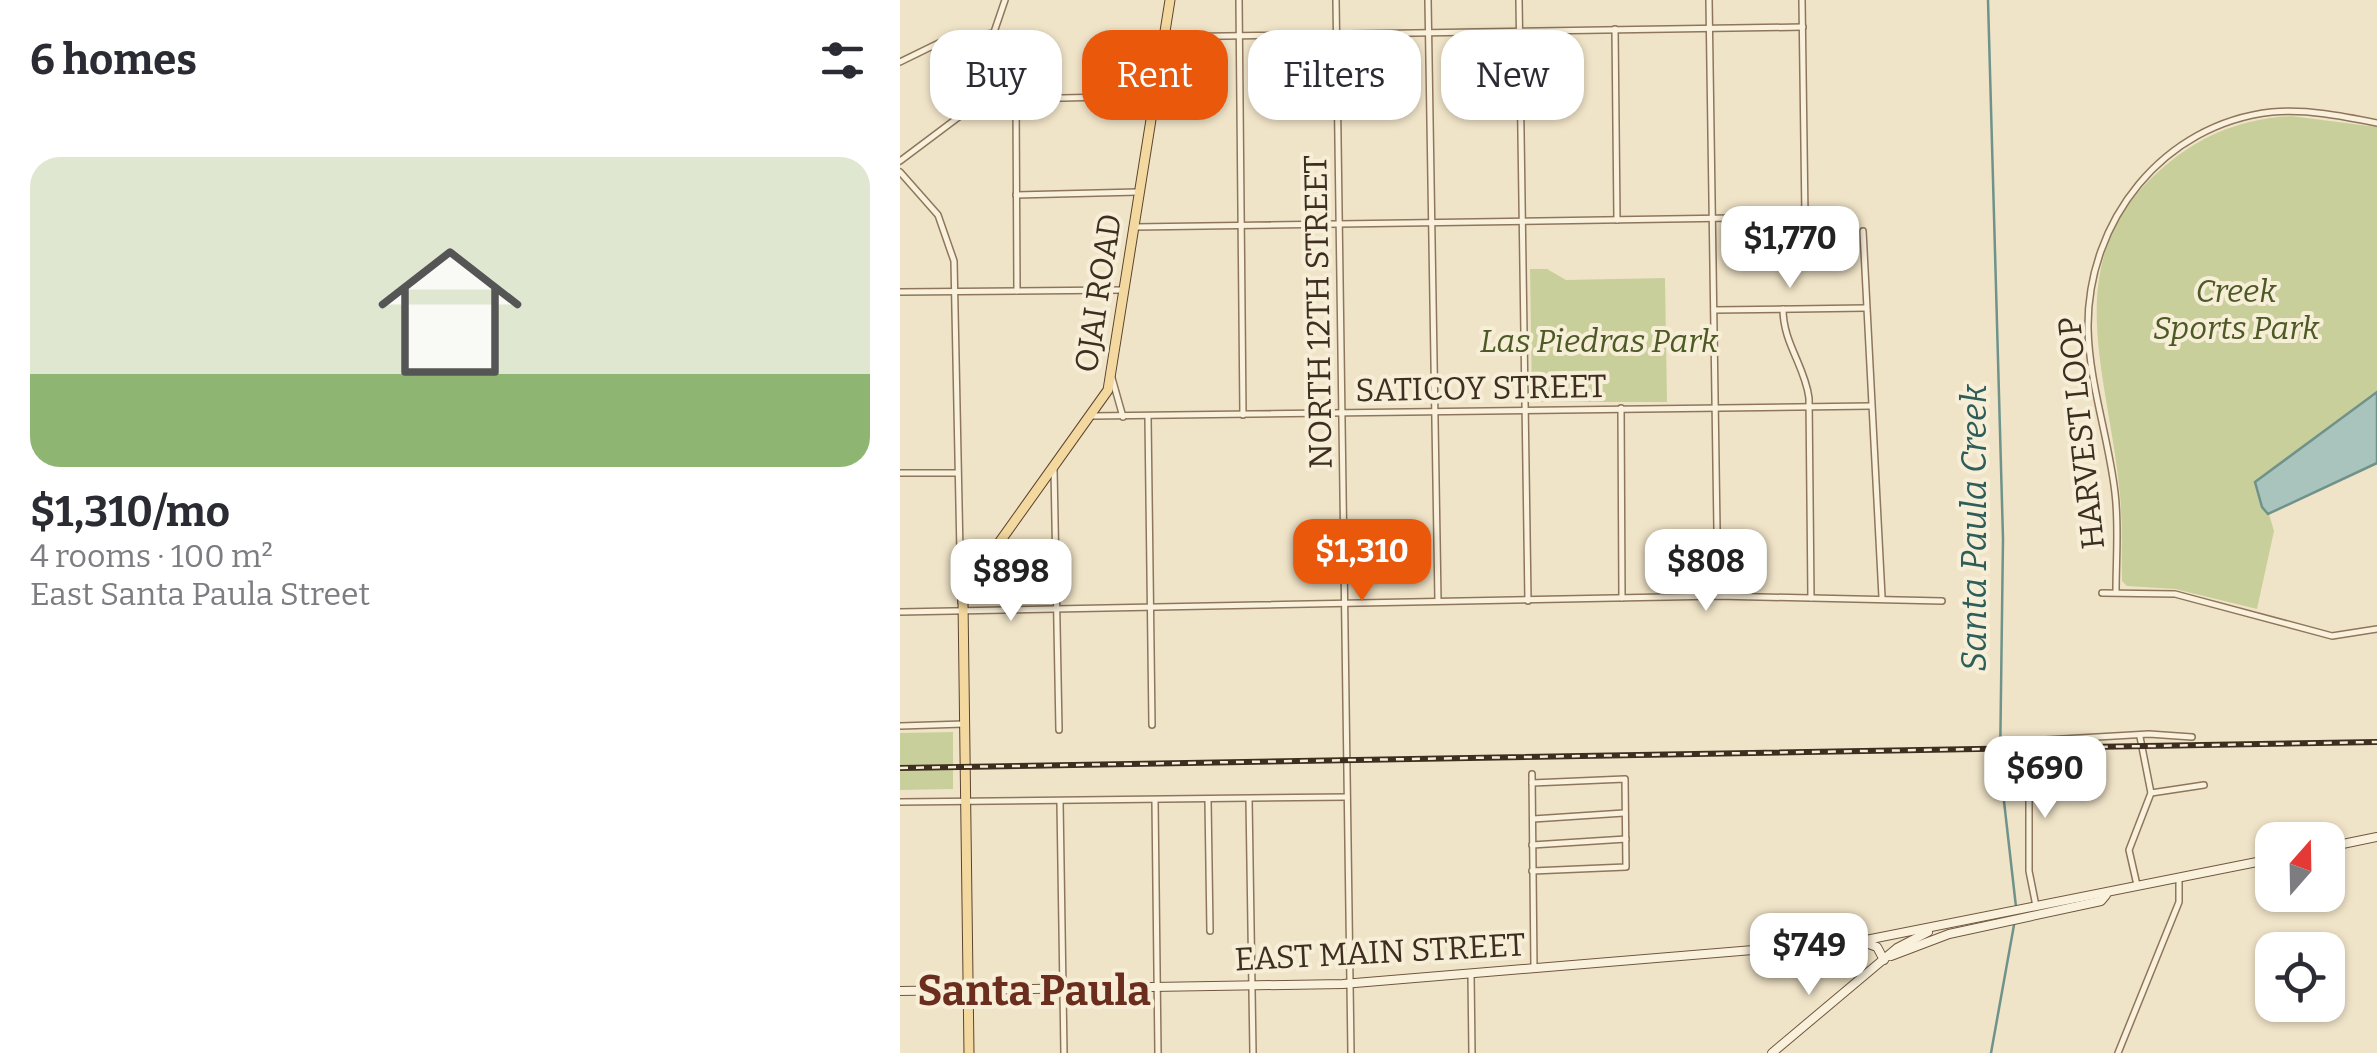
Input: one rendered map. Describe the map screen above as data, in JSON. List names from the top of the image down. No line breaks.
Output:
{"streets":{"main road":["OJAI ROAD"],"street":["NORTH 12TH STREET","SATICOY STREET","HARVEST LOOP","EAST MAIN STREET"]},"crossings":[["OJAI ROAD","SATICOY STREET"],["NORTH 12TH STREET","SATICOY STREET"],["NORTH 12TH STREET","EAST MAIN STREET"]],"districts":["Santa Paula"],"water":["Santa Paula Creek"],"parks":["Creek Sports Park","Las Piedras Park"],"north":"top","page":{"heading":"6 homes","chip":["Buy","Rent","Filters","New"],"list":[{"name":"$1,310/mo","note":"4 rooms · 100 m² · East Santa Paula Street"}],"price":["$1,770","$1,310","$808","$898","$690","$749"]}}
